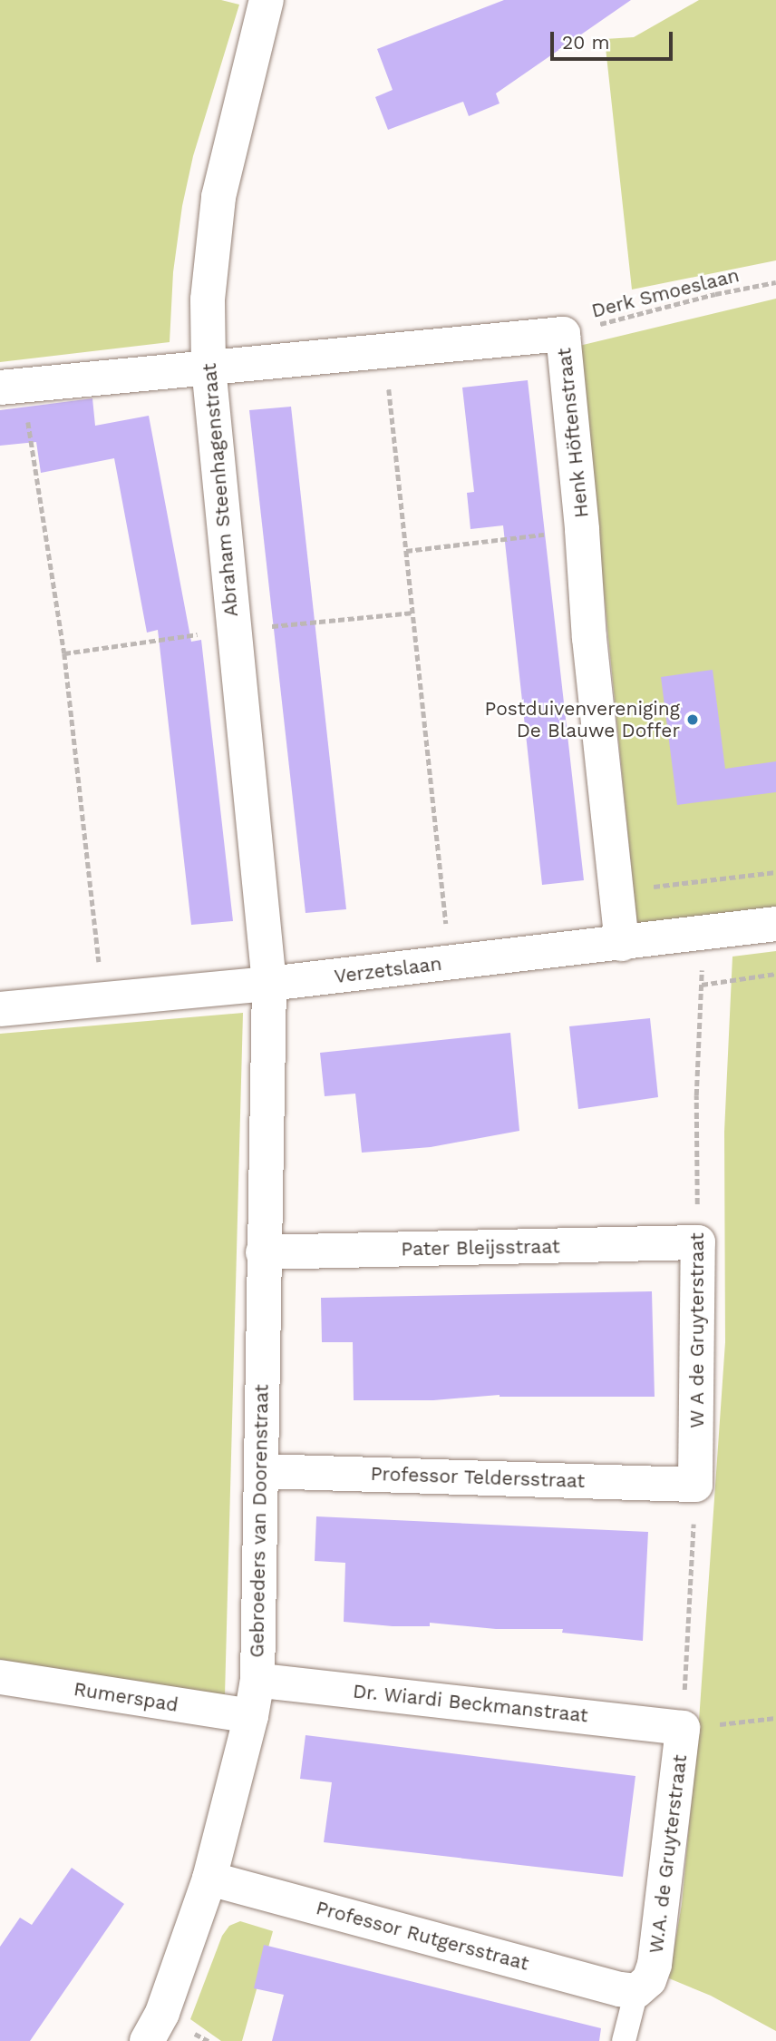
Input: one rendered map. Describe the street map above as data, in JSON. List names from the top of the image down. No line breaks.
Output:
{"streets":{"street":["Henk Höftenstraat","Abraham Steenhagenstraat","Verzetslaan","Pater Bleijsstraat","W A de Gruyterstraat","Professor Teldersstraat","Gebroeders van Doorenstraat","Rumerspad","Dr. Wiardi Beckmanstraat","W.A. de Gruyterstraat","Professor Rutgersstraat"],"path":["Derk Smoeslaan"]},"crossings":[["Derk Smoeslaan","Henk Höftenstraat"],["Henk Höftenstraat","Abraham Steenhagenstraat"],["Henk Höftenstraat","Verzetslaan"],["Abraham Steenhagenstraat","Verzetslaan"],["Abraham Steenhagenstraat","Gebroeders van Doorenstraat"],["Verzetslaan","W A de Gruyterstraat"],["Verzetslaan","Gebroeders van Doorenstraat"],["Pater Bleijsstraat","W A de Gruyterstraat"],["Pater Bleijsstraat","Gebroeders van Doorenstraat"],["W A de Gruyterstraat","Professor Teldersstraat"],["Professor Teldersstraat","Gebroeders van Doorenstraat"],["Gebroeders van Doorenstraat","Rumerspad"],["Gebroeders van Doorenstraat","Dr. Wiardi Beckmanstraat"],["Gebroeders van Doorenstraat","Professor Rutgersstraat"],["Dr. Wiardi Beckmanstraat","W.A. de Gruyterstraat"],["W.A. de Gruyterstraat","Professor Rutgersstraat"]],"places":["Postduivenvereniging De Blauwe Doffer"],"scale_bar":"20 m"}
